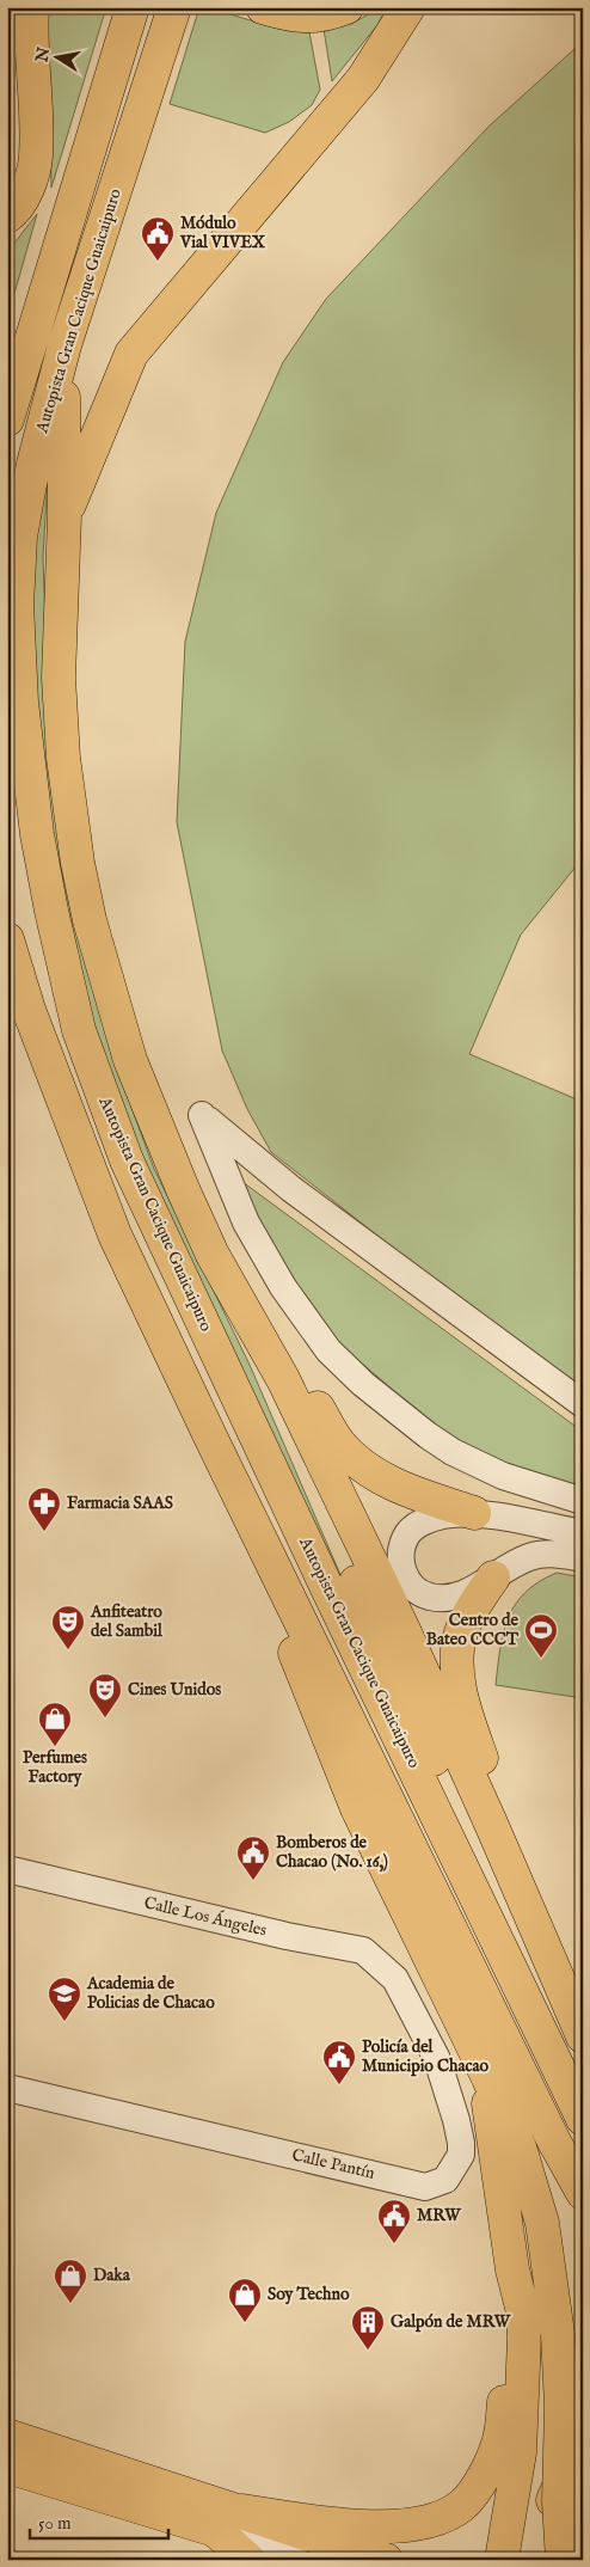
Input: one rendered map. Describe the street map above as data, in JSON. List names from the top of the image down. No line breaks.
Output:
{"streets":{"main road":["Autopista Gran Cacique Guaicaipuro"],"street":["Calle Los Ángeles","Calle Pantín"]},"crossings":[["Calle Los Ángeles","Calle Pantín"]],"places":{"public building":["Módulo Vial VIVEX","Bomberos de Chacao (No. 16,)","Policía del Municipio Chacao","MRW"],"pharmacy":["Farmacia SAAS"],"theatre":["Anfiteatro del Sambil","Cines Unidos"],"sports":["Centro de Bateo CCCT"],"shop":["Perfumes Factory","Daka","Soy Techno"],"school or university":["Academia de Policias de Chacao"],"building":["Galpón de MRW"]},"scale_bar":"50 m","north":"left"}
